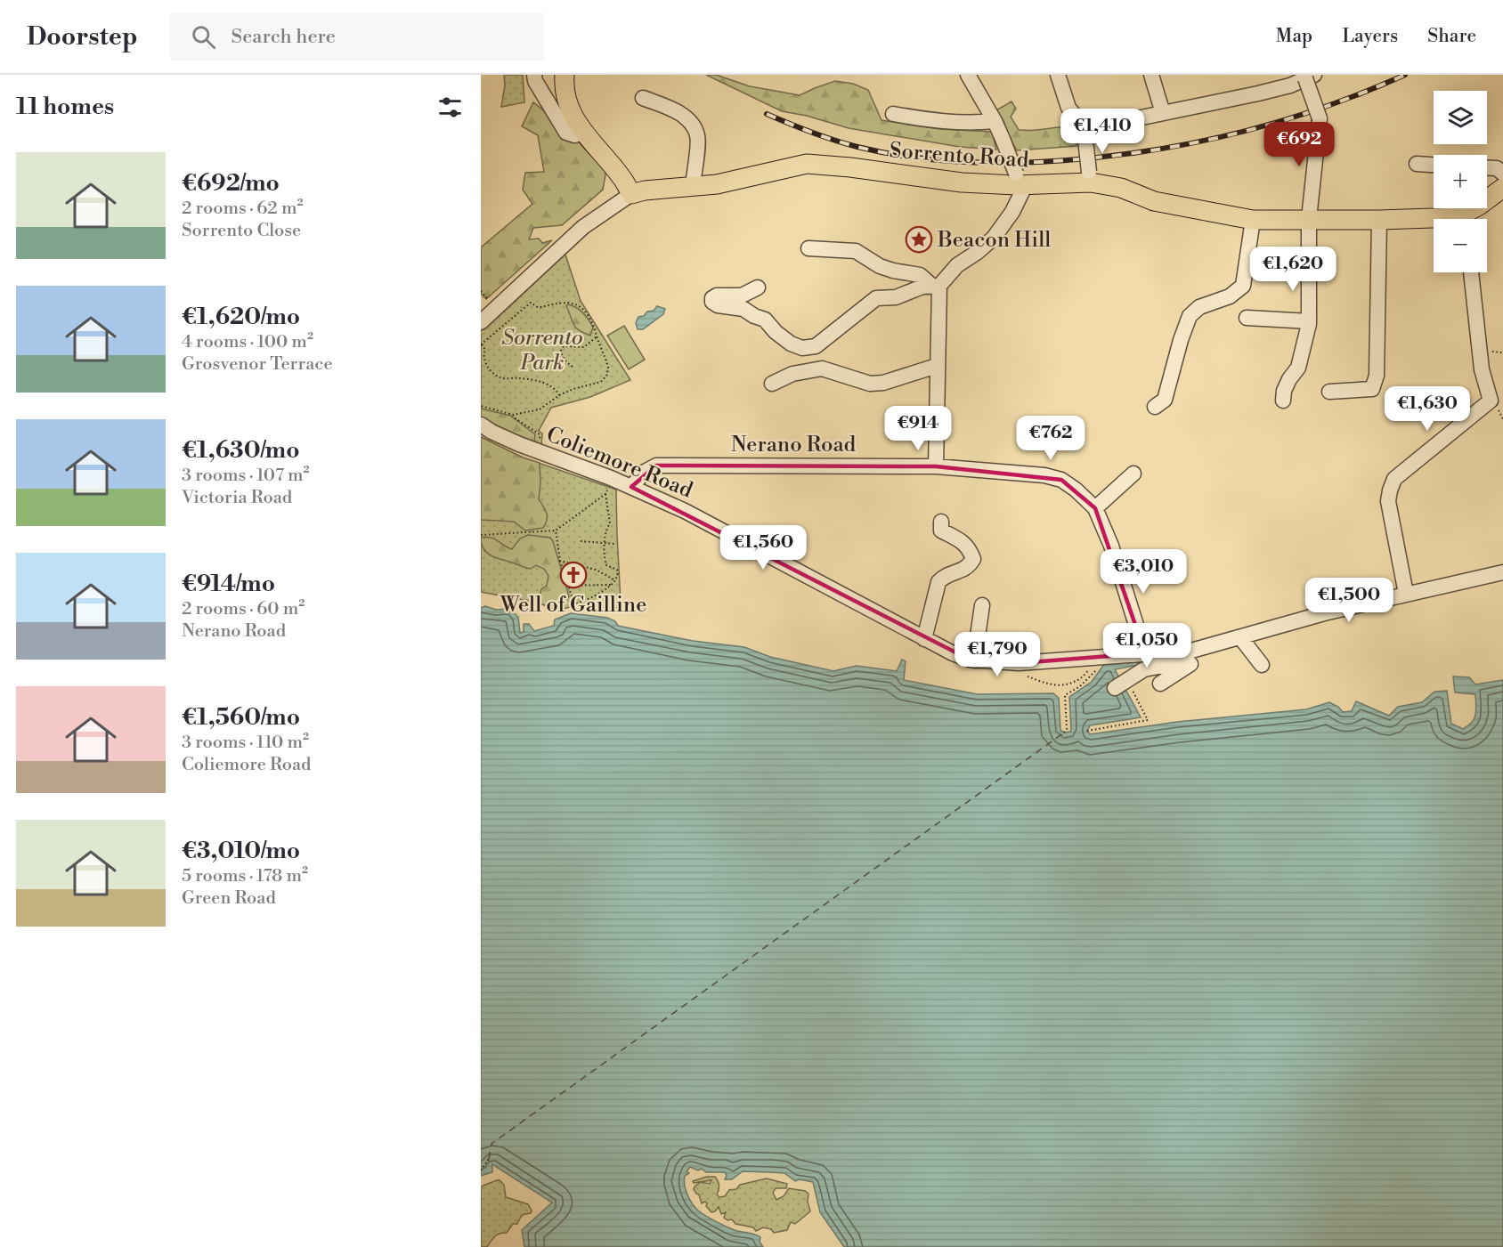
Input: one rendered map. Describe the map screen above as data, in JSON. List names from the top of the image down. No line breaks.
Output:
{"streets":{"main road":["Sorrento Road"],"street":["Nerano Road","Coliemore Road"]},"crossings":[["Nerano Road","Coliemore Road"]],"parks":["Sorrento Park"],"places":{"place":["Beacon Hill"],"church":["Well of Gailline"]},"page":{"header":"Doorstep","search":"Search here","nav":["Map","Layers","Share"],"heading":"11 homes","map_buttons":["+","−"],"price":["€1,410","€692","€1,620","€1,630","€914","€762","€1,560","€3,010","€1,500","€1,050","€1,790"],"list":[{"name":"€692/mo","note":"2 rooms · 62 m² · Sorrento Close"},{"name":"€1,620/mo","note":"4 rooms · 100 m² · Grosvenor Terrace"},{"name":"€1,630/mo","note":"3 rooms · 107 m² · Victoria Road"},{"name":"€914/mo","note":"2 rooms · 60 m² · Nerano Road"},{"name":"€1,560/mo","note":"3 rooms · 110 m² · Coliemore Road"},{"name":"€3,010/mo","note":"5 rooms · 178 m² · Green Road"}]}}
